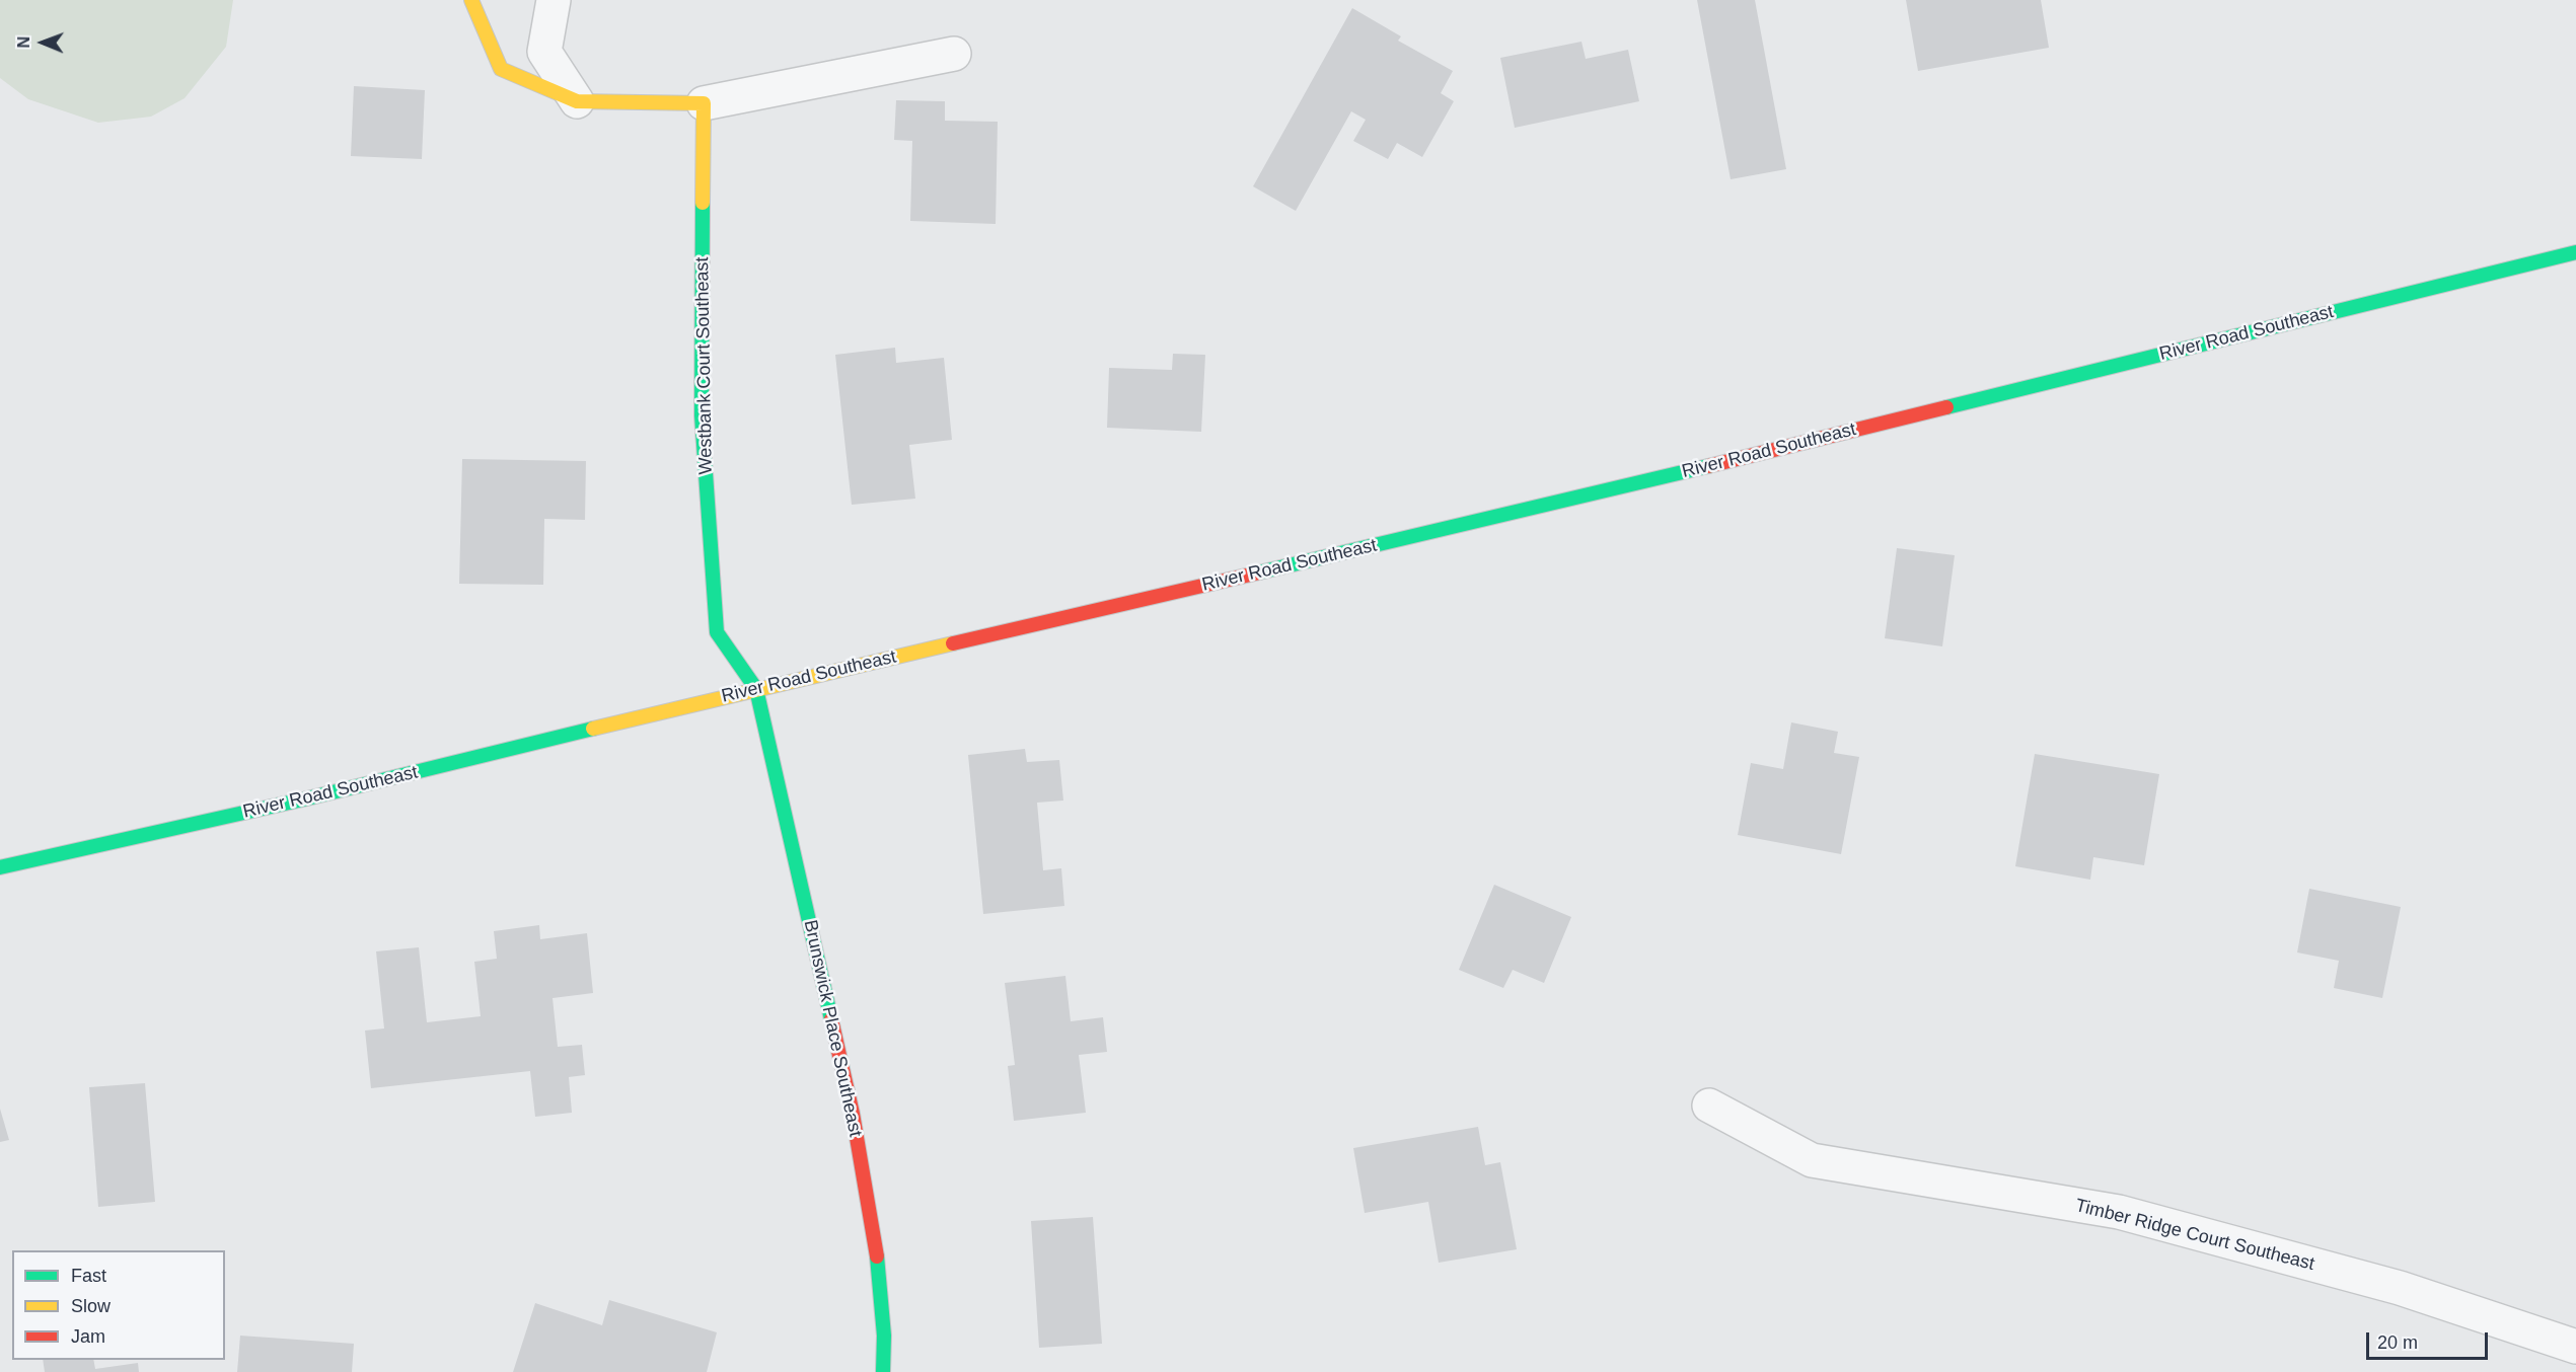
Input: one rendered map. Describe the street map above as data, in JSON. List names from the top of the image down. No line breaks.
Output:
{"streets":{"main road":["River Road Southeast","Westbank Court Southeast","Brunswick Place Southeast"],"street":["Timber Ridge Court Southeast"]},"crossings":[["River Road Southeast","Westbank Court Southeast"],["River Road Southeast","Brunswick Place Southeast"],["Westbank Court Southeast","Brunswick Place Southeast"]],"legend":["Fast","Slow","Jam"],"scale_bar":"20 m","north":"left"}
